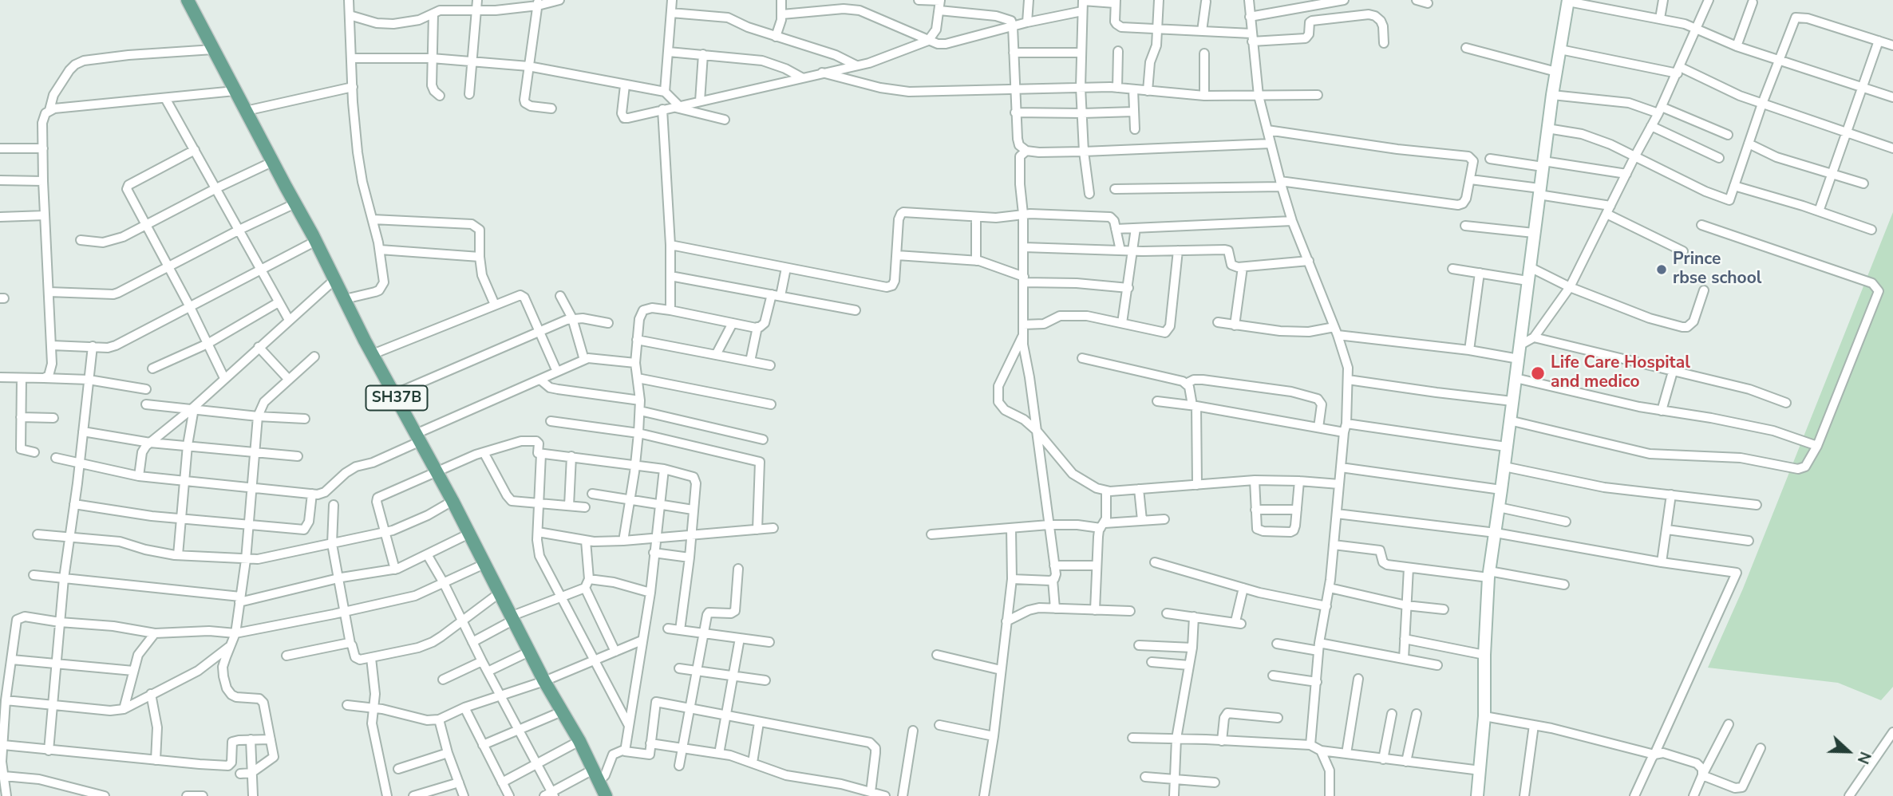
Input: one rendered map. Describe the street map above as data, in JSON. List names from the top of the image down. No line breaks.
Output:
{"streets":{"main road":["SH37B"]},"places":["Prince rbse school","Life Care Hospital and medico"],"north":"right"}
